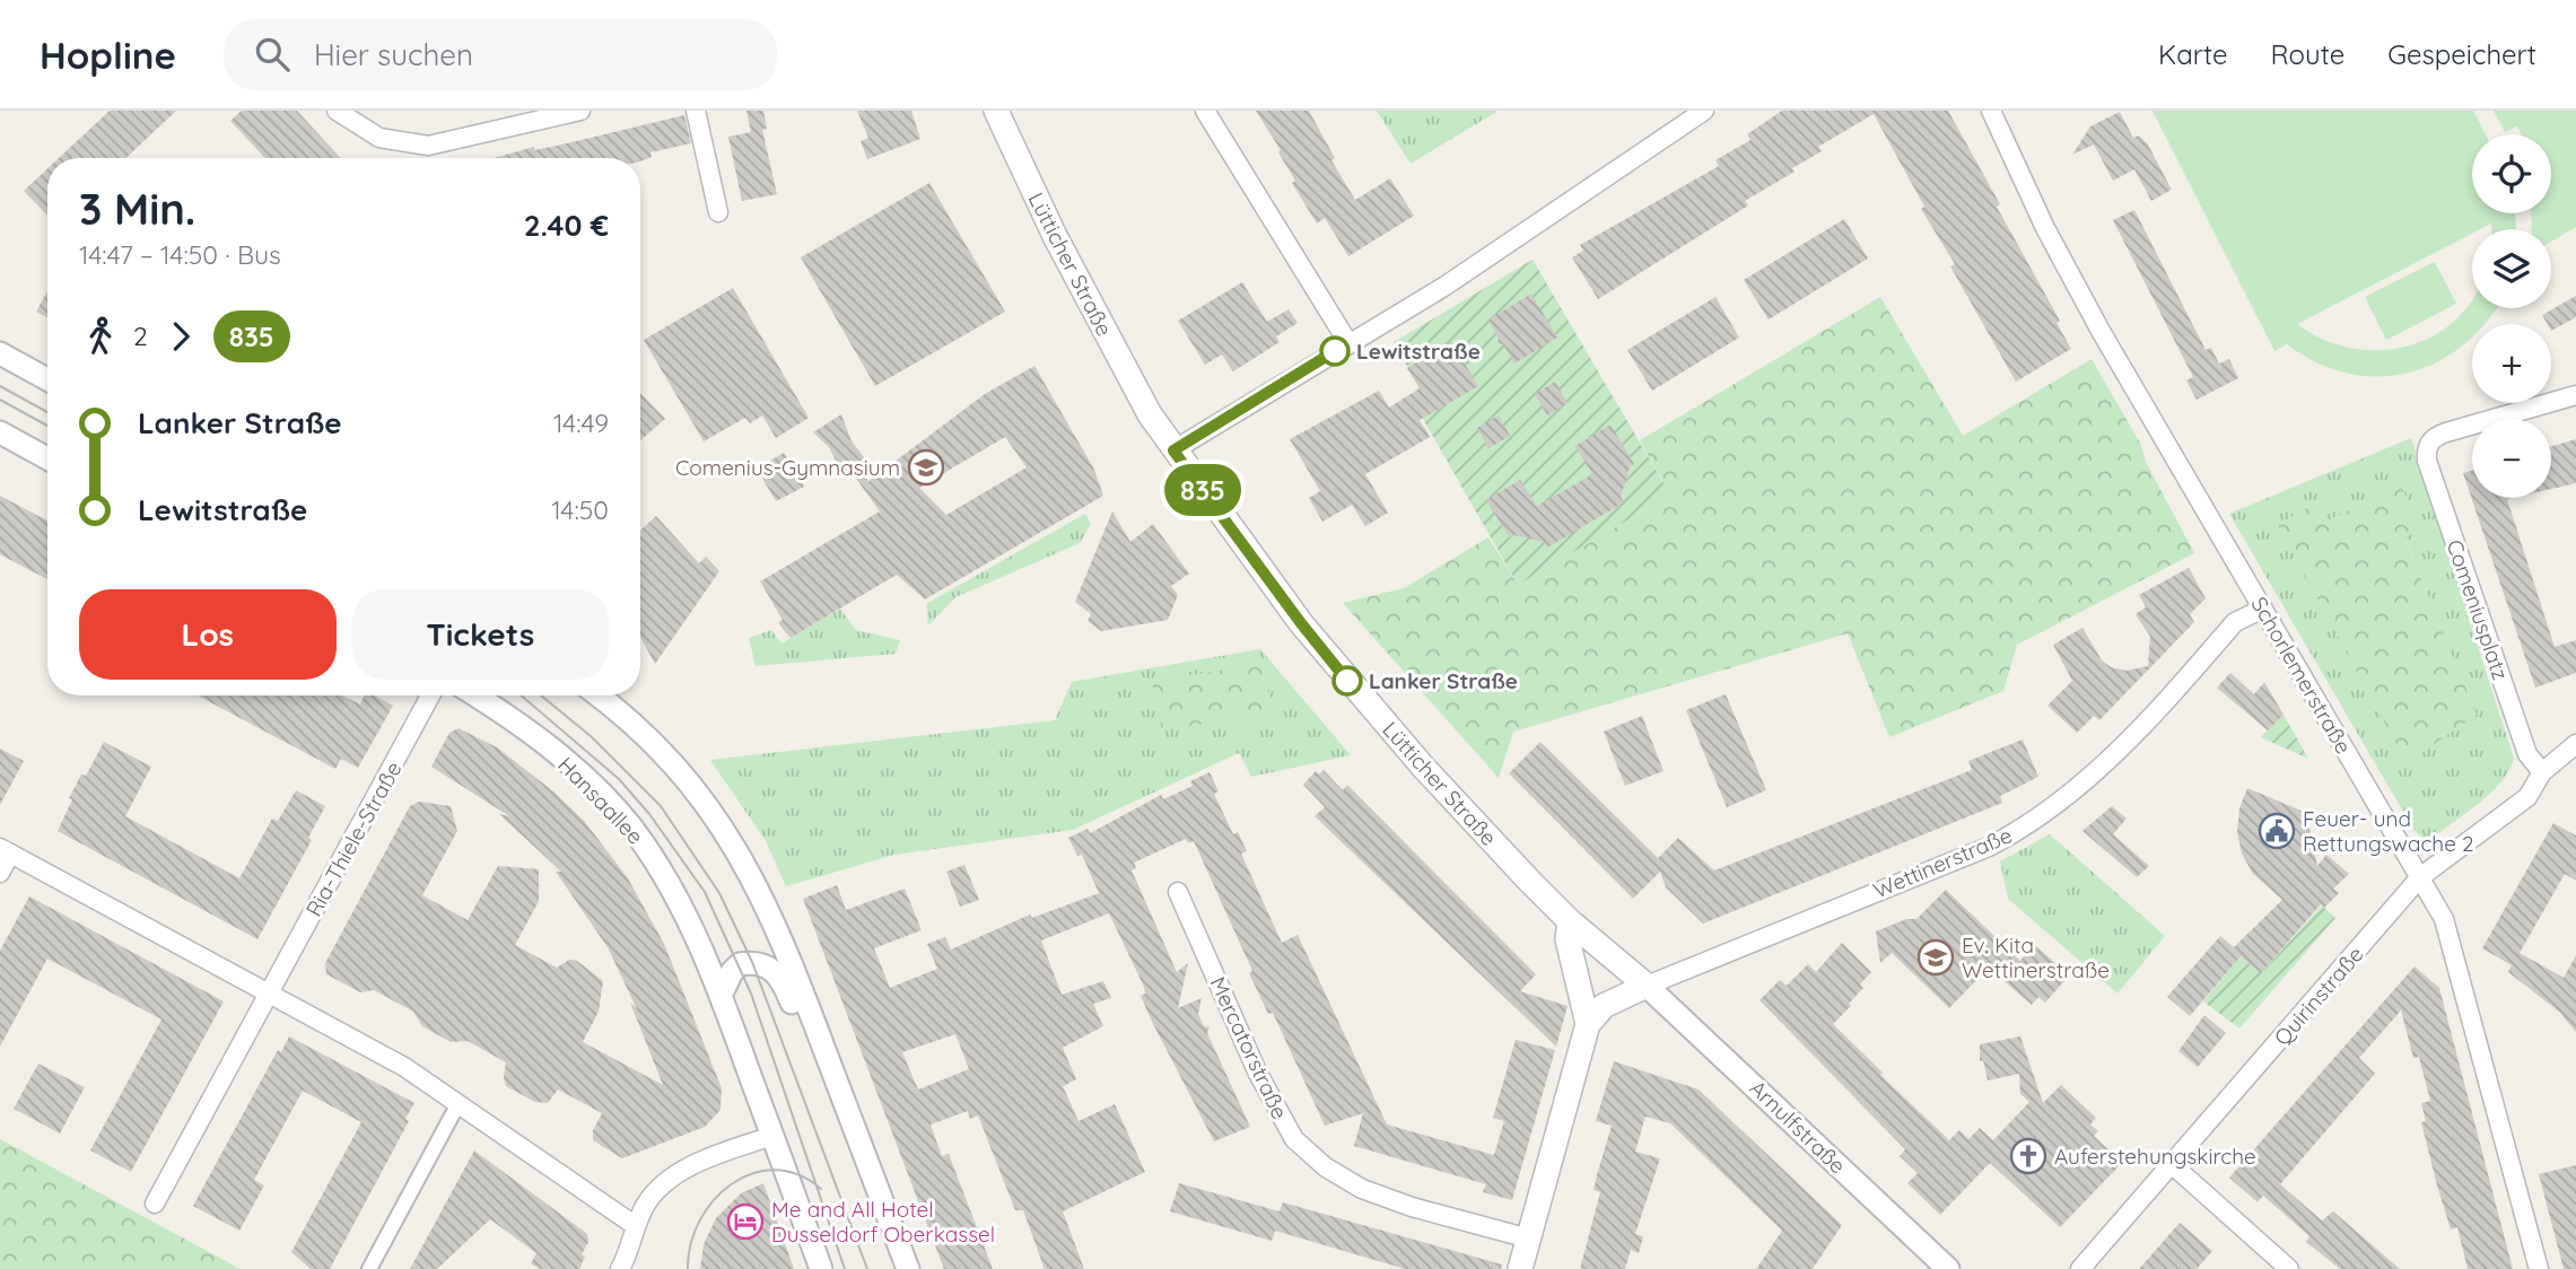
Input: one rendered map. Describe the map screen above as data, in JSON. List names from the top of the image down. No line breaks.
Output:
{"streets":{"main road":["Lütticher Straße"],"street":["Comeniusplatz","Schorlemerstraße","Hansaallee","Ria-Thiele-Straße","Wettinerstraße","Quirinstraße","Mercatorstraße","Arnulfstraße"]},"crossings":[["Lütticher Straße","Wettinerstraße"],["Lütticher Straße","Arnulfstraße"],["Comeniusplatz","Quirinstraße"],["Schorlemerstraße","Wettinerstraße"],["Schorlemerstraße","Quirinstraße"],["Wettinerstraße","Arnulfstraße"]],"places":{"other":["Lewitstraße","Lanker Straße"],"school or university":["Comenius-Gymnasium","Ev. Kita Wettinerstraße"],"public building":["Feuer- und Rettungswache 2"],"church":["Auferstehungskirche"],"hotel":["Me and All Hotel Dusseldorf Oberkassel"]},"lines":["bus line 835"],"page":{"header":"Hopline","search":"Hier suchen","nav":["Karte","Route","Gespeichert"],"on_map":"835","map_buttons":["+","−"],"heading":["3 Min.","14:47 – 14:50 · Bus","2.40 €"],"legs":["2","835"],"list":[{"name":"Lanker Straße","value":"14:49"},{"name":"Lewitstraße","value":"14:50"}],"buttons":["Los","Tickets"]}}
